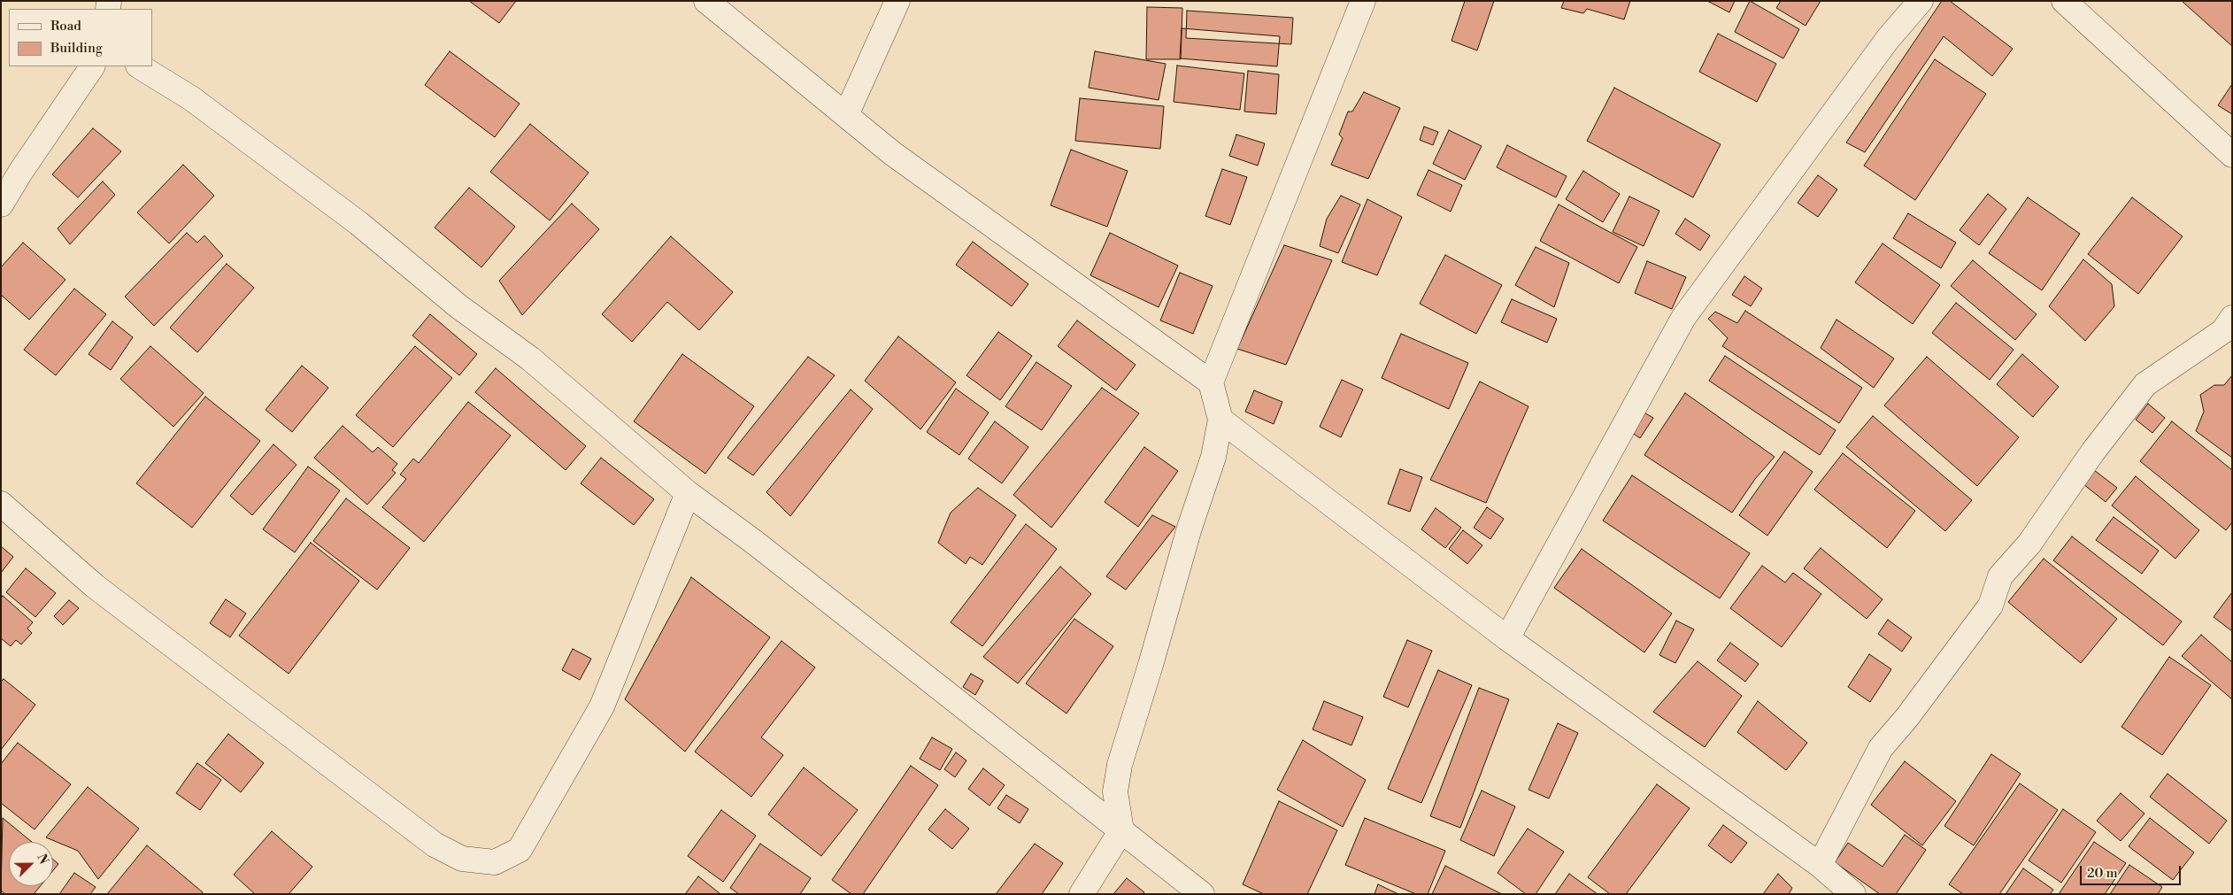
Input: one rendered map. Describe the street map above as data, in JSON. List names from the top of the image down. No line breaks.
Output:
{"legend":["Road","Building"],"scale_bar":"20 m","north":"top right"}
